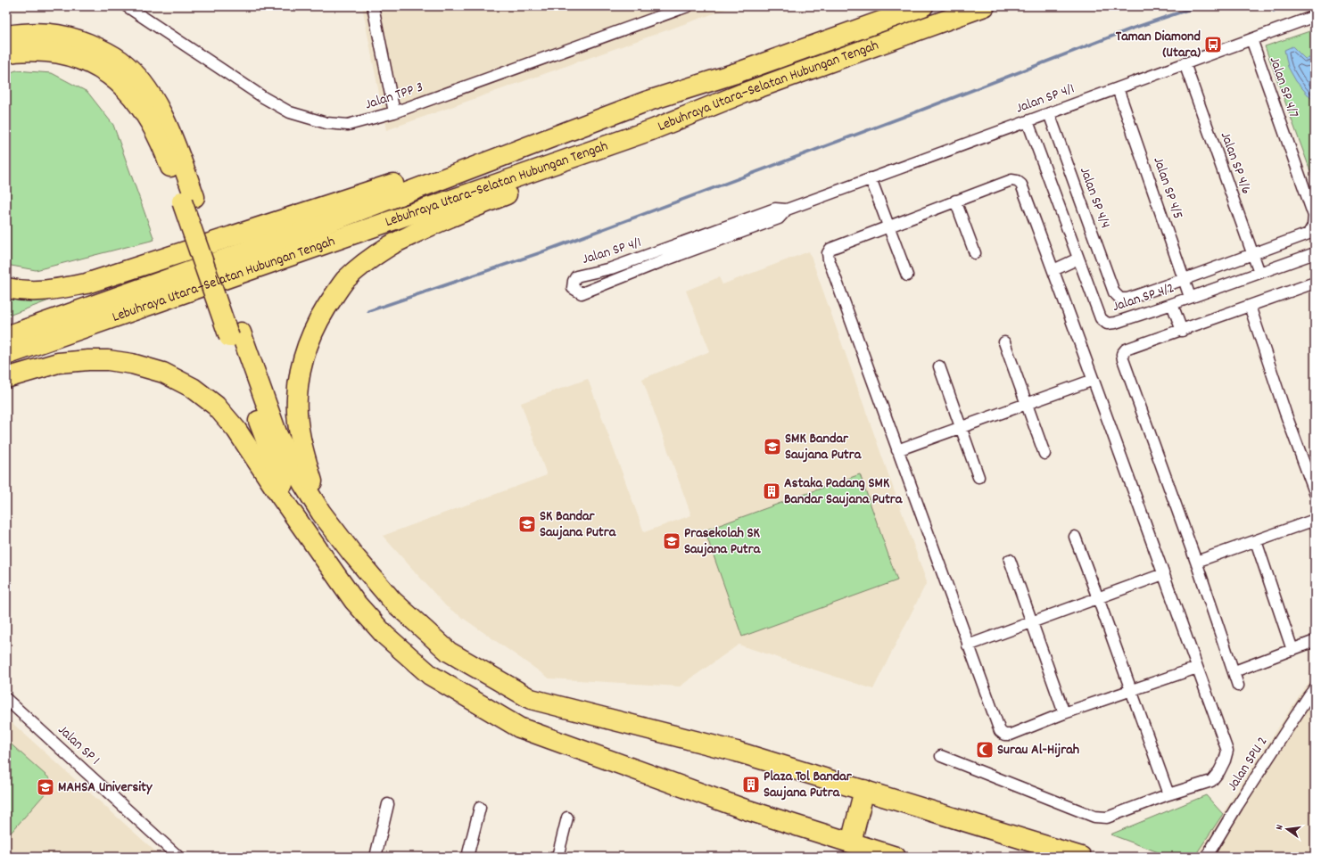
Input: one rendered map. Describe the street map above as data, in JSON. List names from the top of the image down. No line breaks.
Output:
{"streets":{"highway":["Lebuhraya Utara–Selatan Hubungan Tengah"],"street":["Jalan SP 4/7","Jalan TPP 3","Jalan SP 4/1","Jalan SP 4/6","Jalan SP 4/5","Jalan SP 4/4","Jalan SP 4/2","Jalan SP 1","Jalan SPU 2"]},"crossings":[["Jalan SP 4/7","Jalan SP 4/1"],["Jalan SP 4/7","Jalan SP 4/6"],["Jalan SP 4/1","Jalan SP 4/6"],["Jalan SP 4/1","Jalan SP 4/5"],["Jalan SP 4/1","Jalan SP 4/4"],["Jalan SP 4/1","Jalan SP 4/2"],["Jalan SP 4/6","Jalan SP 4/2"],["Jalan SP 4/5","Jalan SP 4/4"],["Jalan SP 4/5","Jalan SP 4/2"]],"places":{"bus stop":["Taman Diamond (Utara)"],"school or university":["SMK Bandar Saujana Putra","SK Bandar Saujana Putra","Prasekolah SK Saujana Putra","MAHSA University"],"building":["Astaka Padang SMK Bandar Saujana Putra","Plaza Tol Bandar Saujana Putra"],"mosque":["Surau Al-Hijrah"]},"north":"left"}
